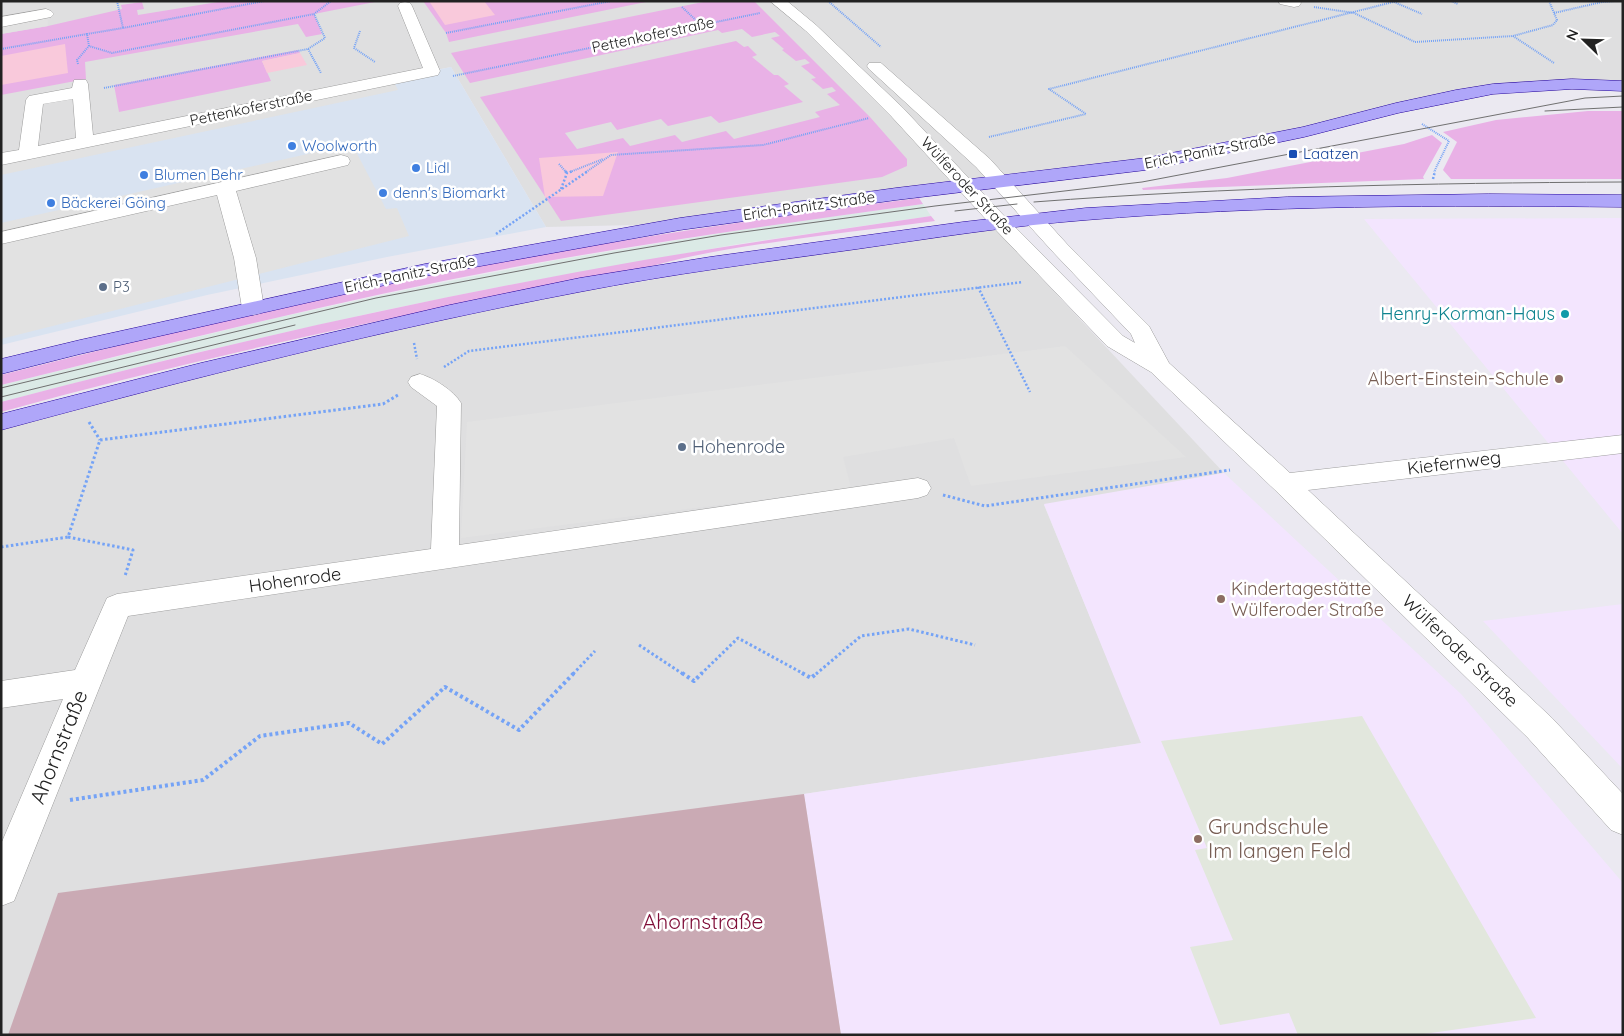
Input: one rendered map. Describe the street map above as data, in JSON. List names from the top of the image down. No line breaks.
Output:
{"streets":{"main road":["Erich-Panitz-Straße"],"street":["Pettenkoferstraße","Wülferoder Straße","Kiefernweg","Hohenrode","Ahornstraße"]},"crossings":[["Pettenkoferstraße","Wülferoder Straße"],["Erich-Panitz-Straße","Wülferoder Straße"],["Wülferoder Straße","Kiefernweg"],["Hohenrode","Ahornstraße"]],"parks":["Ahornstraße"],"places":{"other":["Woolworth","Lidl","Blumen Behr","denn's Biomarkt","Bäckerei Göing","P3","Henry-Korman-Haus","Albert-Einstein-Schule","Hohenrode","Kindertagestätte Wülferoder Straße","Grundschule Im langen Feld"],"transit":["Laatzen"]},"north":"top left"}
